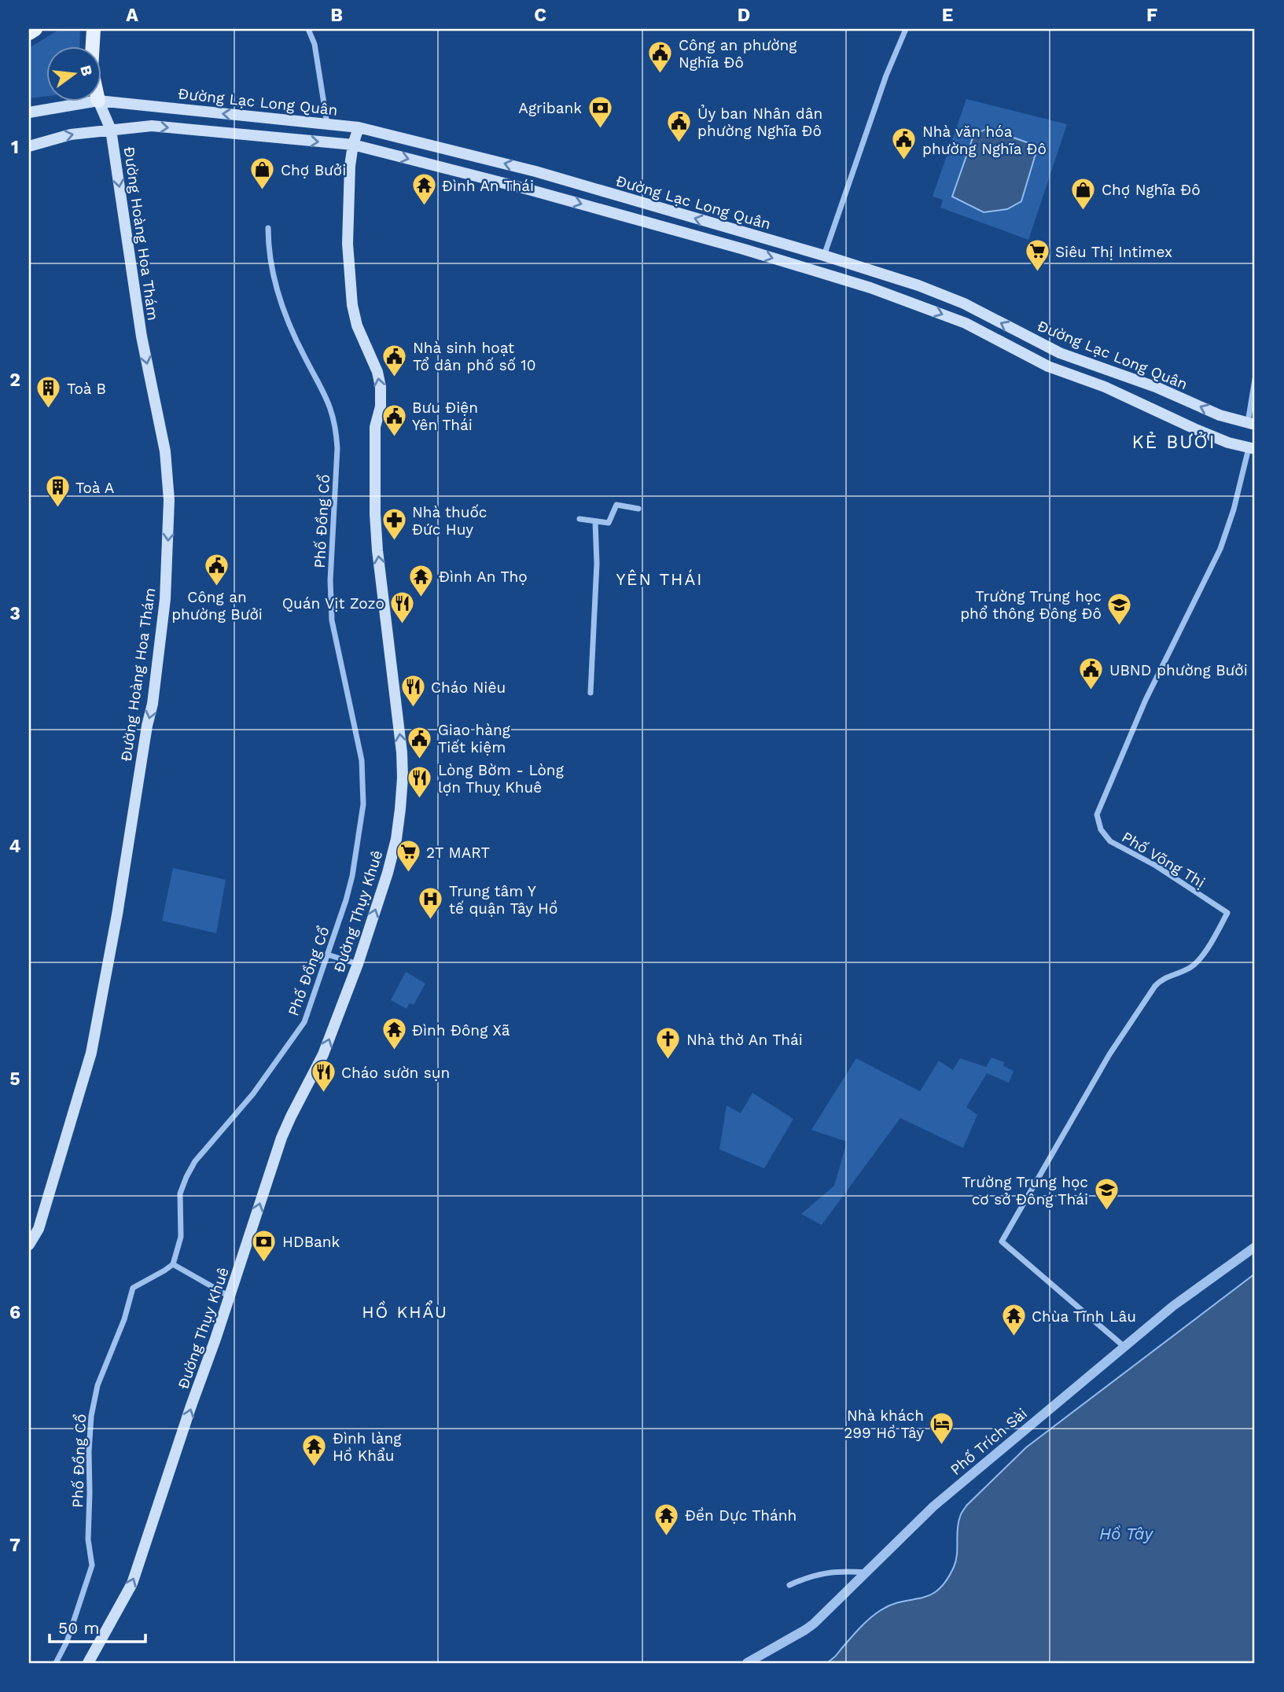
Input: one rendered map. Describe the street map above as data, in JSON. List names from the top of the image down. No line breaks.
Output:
{"streets":{"main road":["Đường Lạc Long Quân","Đường Hoàng Hoa Thám","Đường Thụy Khuê"],"street":["Phố Đồng Cổ","Phố Võng Thị","Phố Trích Sài"]},"crossings":[["Đường Lạc Long Quân","Đường Hoàng Hoa Thám"],["Đường Lạc Long Quân","Phố Võng Thị"],["Đường Lạc Long Quân","Đường Thụy Khuê"],["Phố Võng Thị","Phố Trích Sài"]],"one_way":["Đường Hoàng Hoa Thám","Đường Thụy Khuê"],"districts":["KẺ BƯỞI","YÊN THÁI","HỒ KHẨU"],"water":["Hồ Tây"],"places":{"public building":["Công an phường Nghĩa Đô","Ủy ban Nhân dân phường Nghĩa Đô","Nhà văn hóa phường Nghĩa Đô","Nhà sinh hoạt Tổ dân phố số 10","Bưu Điện Yên Thái","Công an phường Bưởi","UBND phường Bưởi","Giao hàng Tiết kiệm"],"bank":["Agribank","HDBank"],"shop":["Chợ Bưởi","Chợ Nghĩa Đô"],"temple":["Đình An Thái","Đình An Thọ","Đình Đông Xã","Chùa Tĩnh Lâu","Đình làng Hồ Khẩu","Đền Dực Thánh"],"supermarket":["Siêu Thị Intimex","2T MART"],"building":["Toà B","Toà A"],"pharmacy":["Nhà thuốc Đức Huy"],"restaurant":["Quán Vịt Zozo","Cháo Niêu","Lòng Bờm - Lòng lợn Thuỵ Khuê","Cháo sườn sụn"],"school or university":["Trường Trung học phổ thông Đông Đô","Trường Trung học cơ sở Đông Thái"],"hospital":["Trung tâm Y tế quận Tây Hồ"],"church":["Nhà thờ An Thái"],"hotel":["Nhà khách 299 Hồ Tây"]},"scale_bar":"50 m","north":"right","grid":{"columns":["A","B","C","D","E","F"],"rows":["1","2","3","4","5","6","7"]}}
